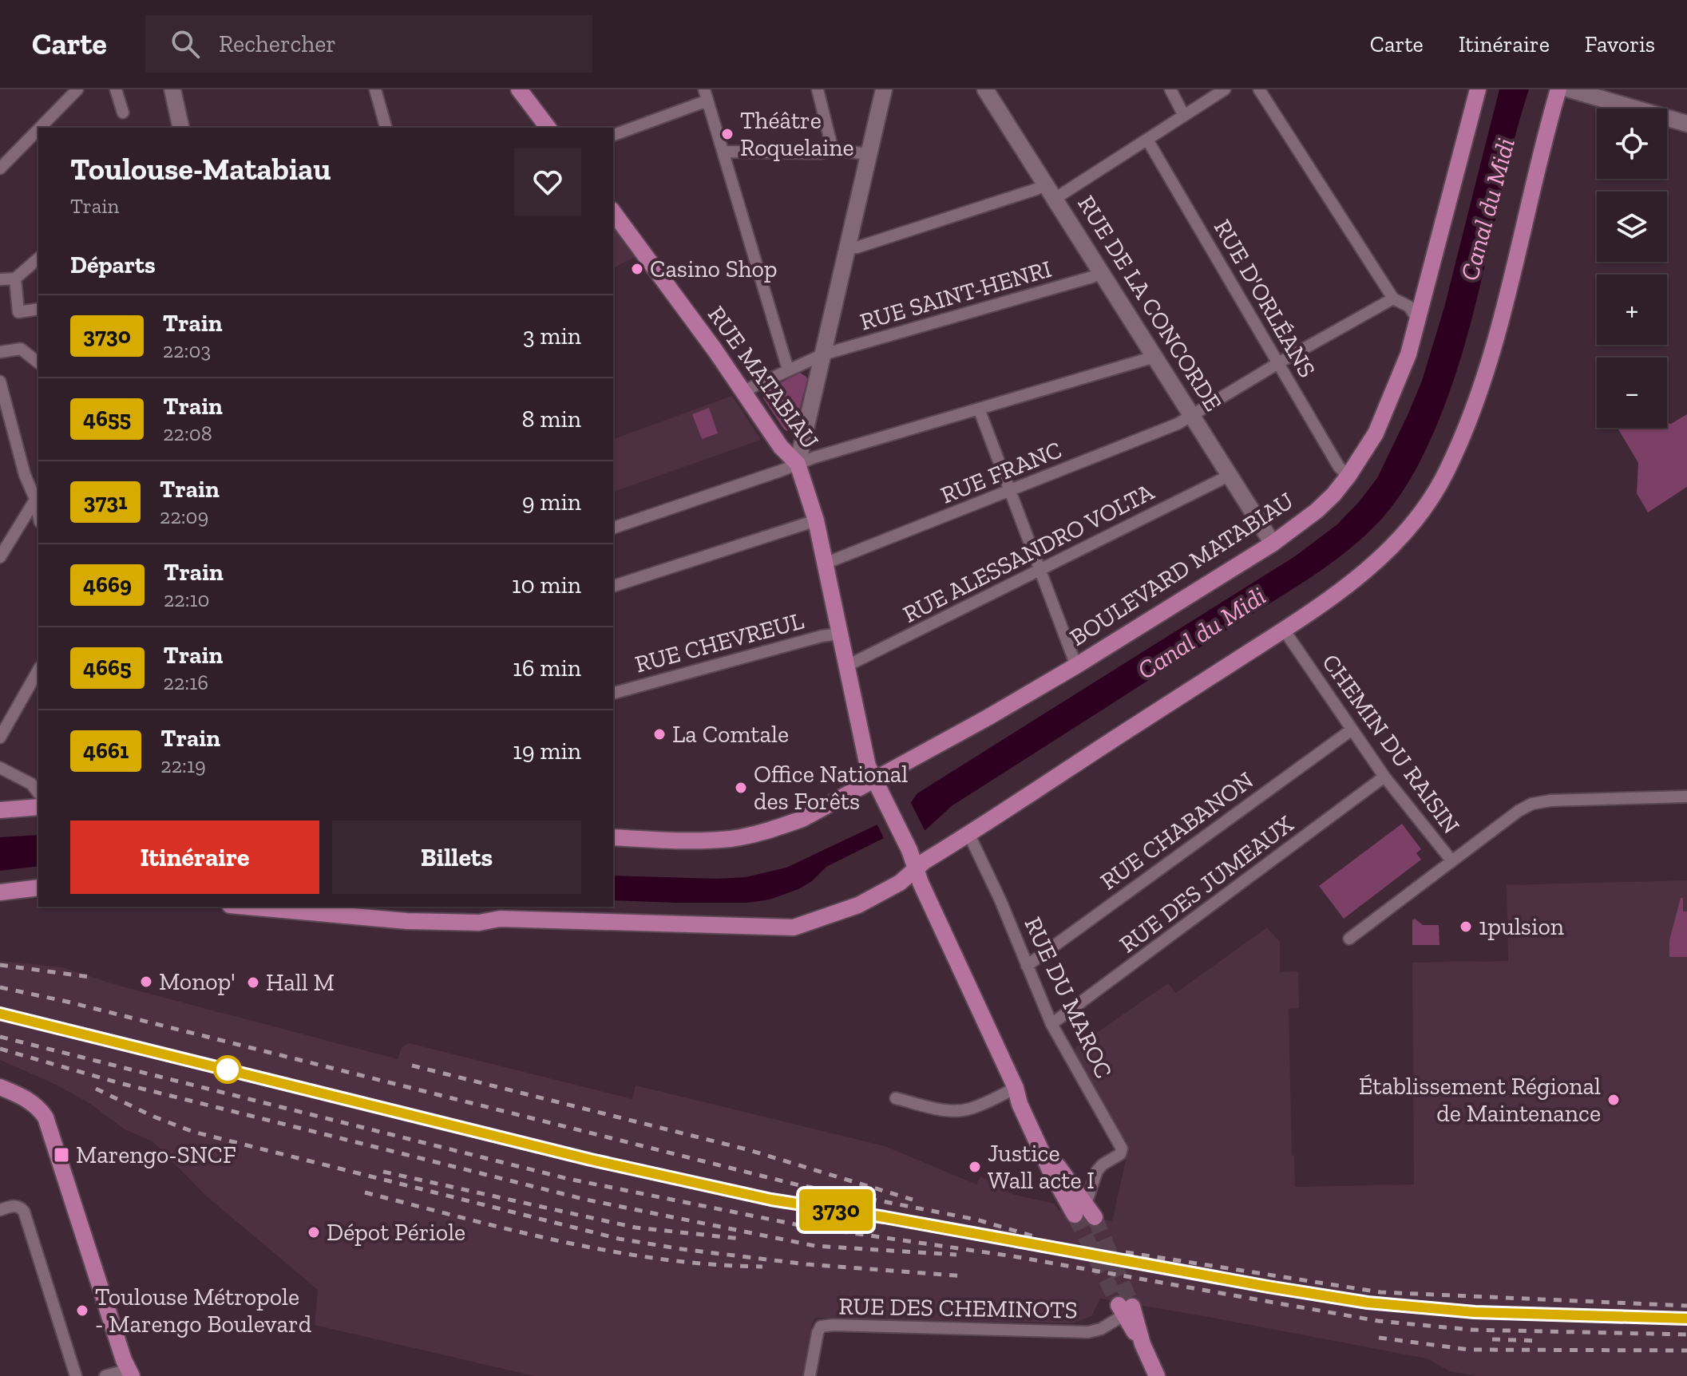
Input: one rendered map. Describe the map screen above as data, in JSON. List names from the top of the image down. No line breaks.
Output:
{"streets":{"main road":["RUE MATABIAU","BOULEVARD MATABIAU"],"street":["RUE SAINT-HENRI","RUE D'ORLÉANS","RUE DE LA CONCORDE","RUE FRANC","RUE ALESSANDRO VOLTA","RUE CHEVREUL","CHEMIN DU RAISIN","RUE CHABANON","RUE DES JUMEAUX","RUE DU MAROC","RUE DES CHEMINOTS"]},"crossings":[["RUE SAINT-HENRI","RUE DE LA CONCORDE"],["RUE SAINT-HENRI","RUE MATABIAU"],["RUE D'ORLÉANS","RUE FRANC"],["RUE D'ORLÉANS","BOULEVARD MATABIAU"],["RUE DE LA CONCORDE","RUE FRANC"],["RUE DE LA CONCORDE","RUE ALESSANDRO VOLTA"],["RUE DE LA CONCORDE","BOULEVARD MATABIAU"],["RUE MATABIAU","RUE FRANC"],["RUE MATABIAU","RUE ALESSANDRO VOLTA"],["RUE MATABIAU","BOULEVARD MATABIAU"],["RUE MATABIAU","RUE CHEVREUL"],["RUE MATABIAU","RUE DU MAROC"],["CHEMIN DU RAISIN","RUE CHABANON"],["CHEMIN DU RAISIN","RUE DES JUMEAUX"],["RUE CHABANON","RUE DU MAROC"],["RUE DES JUMEAUX","RUE DU MAROC"]],"water":["Canal du Midi"],"places":{"other":["Théâtre Roquelaine","Casino Shop","La Comtale","Office National des Forêts","1pulsion","Monop'","Hall M","Établissement Régional de Maintenance","Justice Wall acte I","Dépot Périole","Toulouse Métropole - Marengo Boulevard"],"transit":["Marengo-SNCF"]},"page":{"header":"Carte","search":"Rechercher","nav":["Carte","Itinéraire","Favoris"],"on_map":"3730","map_buttons":["+","−"],"heading":[["Toulouse-Matabiau","Train"],"Départs"],"list":[{"mark":"3730","name":"Train","note":"22:03","value":"3 min"},{"mark":"4655","name":"Train","note":"22:08","value":"8 min"},{"mark":"3731","name":"Train","note":"22:09","value":"9 min"},{"mark":"4669","name":"Train","note":"22:10","value":"10 min"},{"mark":"4665","name":"Train","note":"22:16","value":"16 min"},{"mark":"4661","name":"Train","note":"22:19","value":"19 min"}],"buttons":["Itinéraire","Billets"]}}
